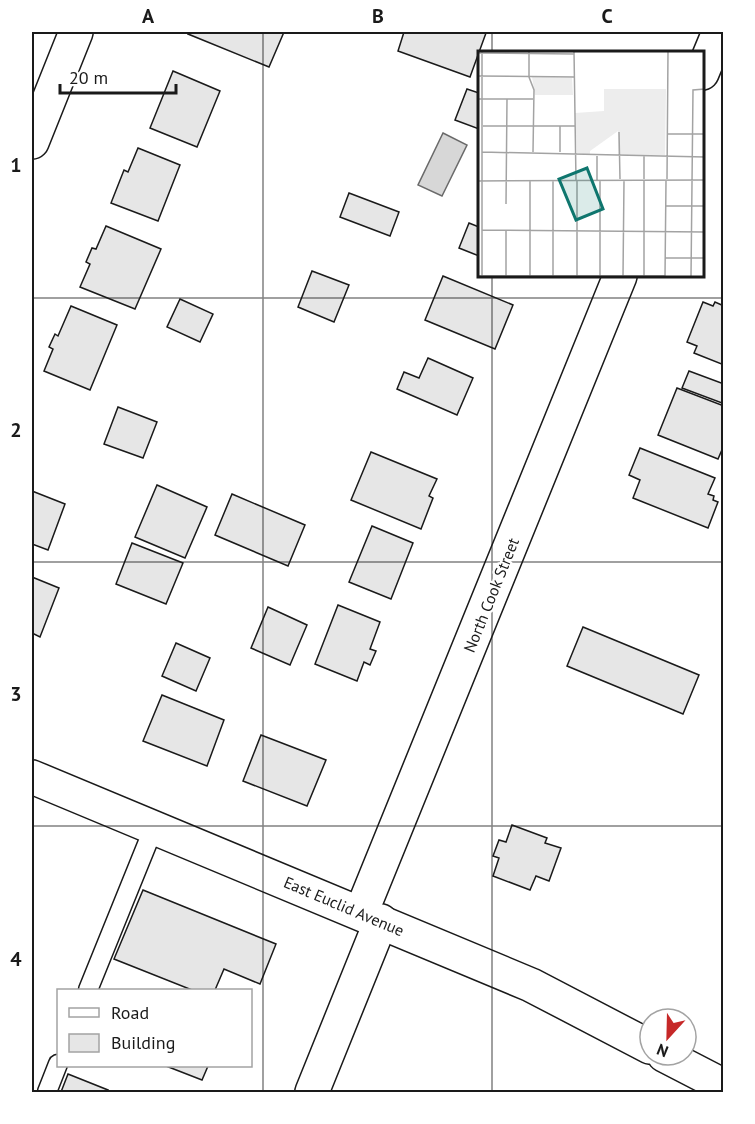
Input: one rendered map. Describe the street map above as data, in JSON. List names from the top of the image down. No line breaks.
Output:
{"streets":{"street":["North Cook Street","East Euclid Avenue"]},"crossings":[["North Cook Street","East Euclid Avenue"]],"legend":["Road","Building"],"scale_bar":"20 m","north":"bottom","grid":{"columns":["A","B","C"],"rows":["1","2","3","4"]}}
